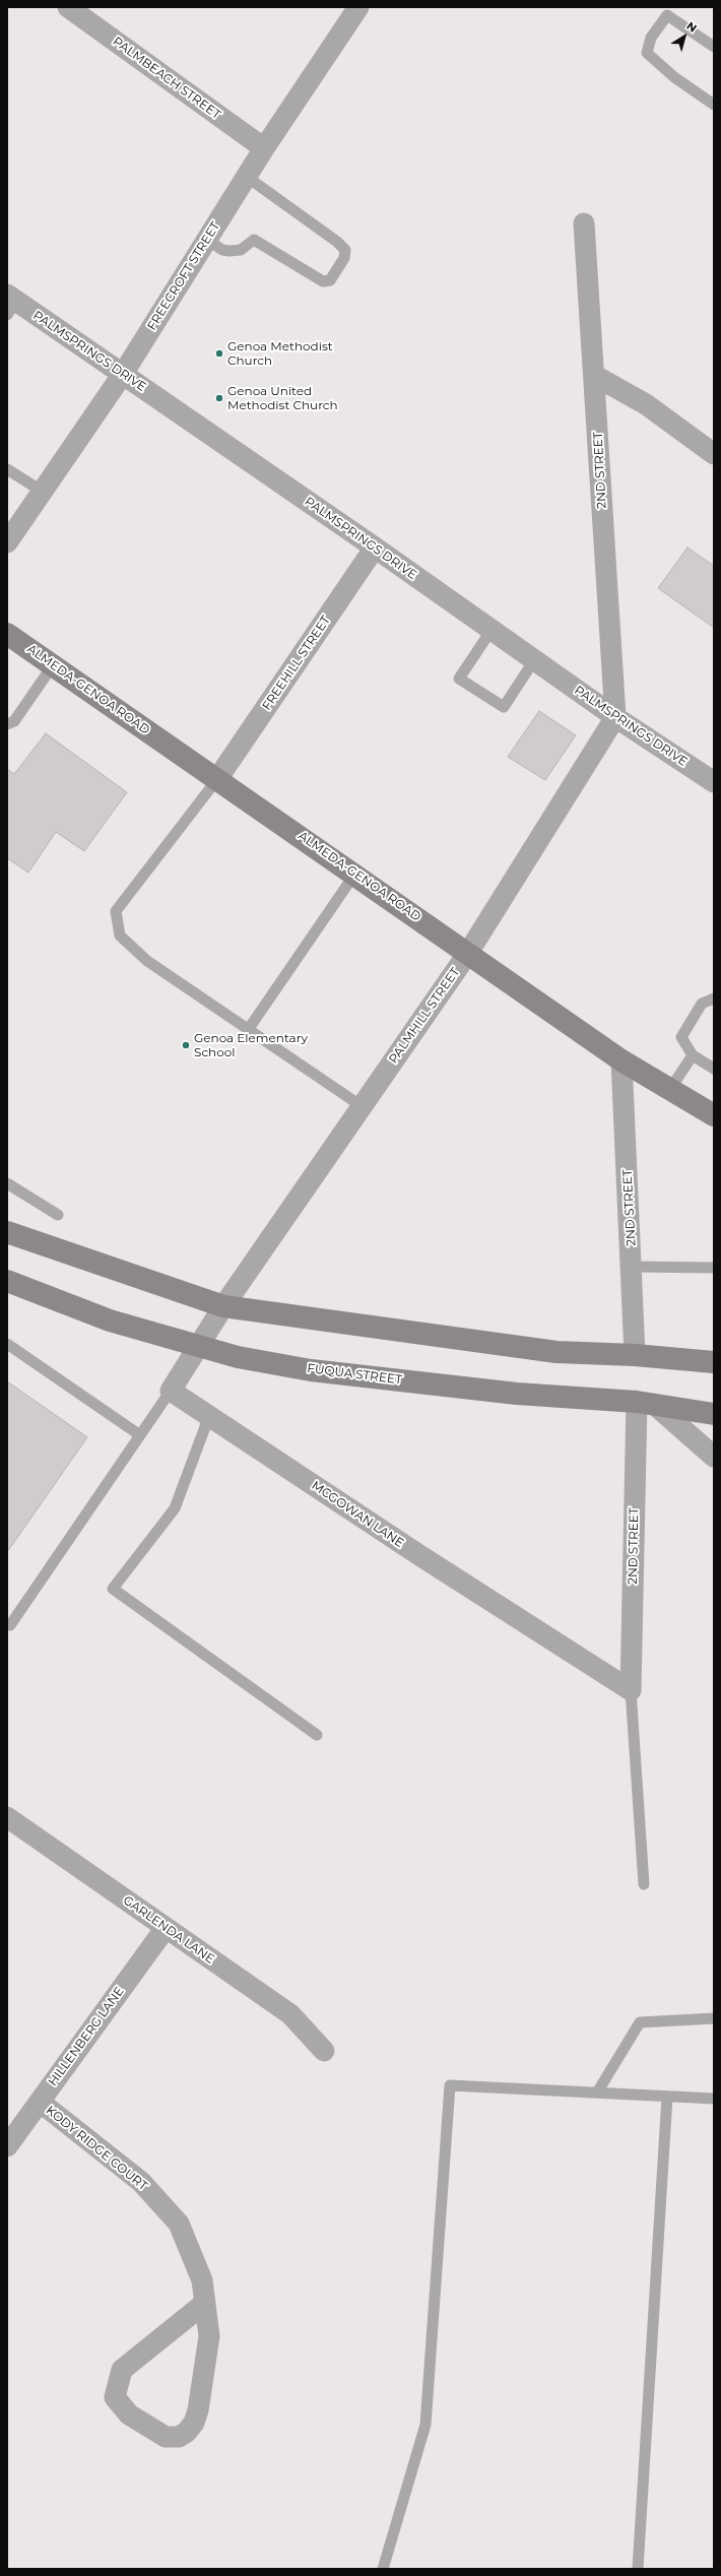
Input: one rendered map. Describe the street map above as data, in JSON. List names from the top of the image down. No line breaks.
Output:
{"streets":{"main road":["ALMEDA-GENOA ROAD","FUQUA STREET"],"street":["PALMBEACH STREET","FREECROFT STREET","PALMSPRINGS DRIVE","2ND STREET","FREEHILL STREET","PALMHILL STREET","MCGOWAN LANE","GARLENDA LANE","HILLENBERG LANE","KODY RIDGE COURT"]},"crossings":[["PALMBEACH STREET","FREECROFT STREET"],["FREECROFT STREET","PALMSPRINGS DRIVE"],["PALMSPRINGS DRIVE","2ND STREET"],["PALMSPRINGS DRIVE","FREEHILL STREET"],["PALMSPRINGS DRIVE","PALMHILL STREET"],["2ND STREET","ALMEDA-GENOA ROAD"],["2ND STREET","PALMHILL STREET"],["2ND STREET","FUQUA STREET"],["2ND STREET","MCGOWAN LANE"],["FREEHILL STREET","ALMEDA-GENOA ROAD"],["ALMEDA-GENOA ROAD","PALMHILL STREET"],["GARLENDA LANE","HILLENBERG LANE"],["HILLENBERG LANE","KODY RIDGE COURT"]],"places":["Genoa Methodist Church","Genoa United Methodist Church","Genoa Elementary School"],"north":"top right"}
